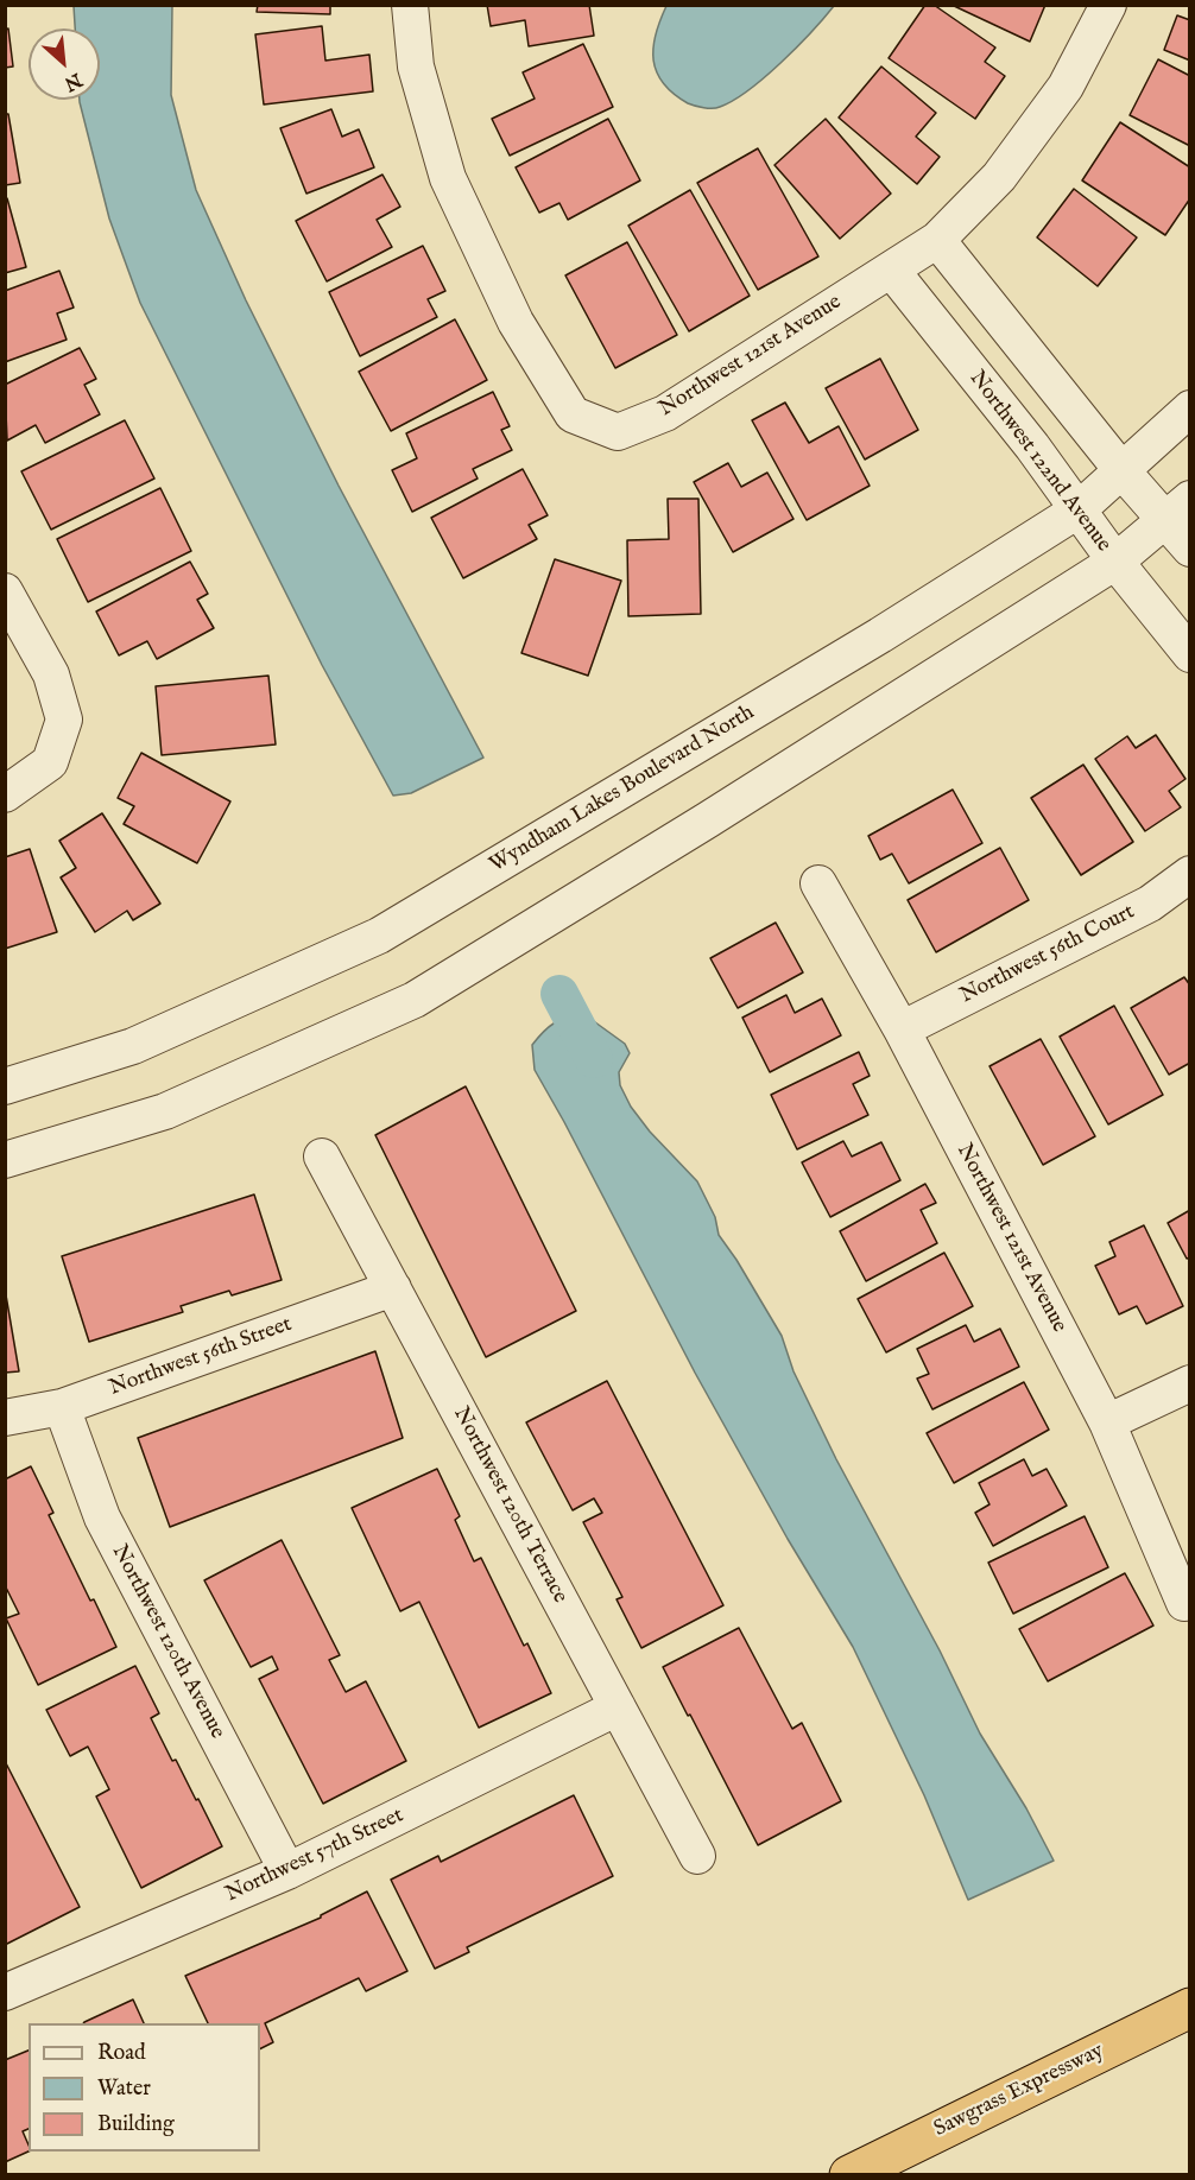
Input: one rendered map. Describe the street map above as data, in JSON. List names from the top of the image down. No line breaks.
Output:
{"streets":{"highway":["Sawgrass Expressway"],"street":["Northwest 121st Avenue","Northwest 122nd Avenue","Wyndham Lakes Boulevard North","Northwest 56th Court","Northwest 56th Street","Northwest 120th Terrace","Northwest 120th Avenue","Northwest 57th Street"]},"crossings":[["Northwest 121st Avenue","Northwest 122nd Avenue"],["Northwest 121st Avenue","Northwest 56th Court"],["Northwest 122nd Avenue","Wyndham Lakes Boulevard North"],["Northwest 56th Street","Northwest 120th Terrace"],["Northwest 56th Street","Northwest 120th Avenue"],["Northwest 120th Terrace","Northwest 57th Street"],["Northwest 120th Avenue","Northwest 57th Street"]],"legend":["Road","Water","Building"],"north":"bottom right"}
